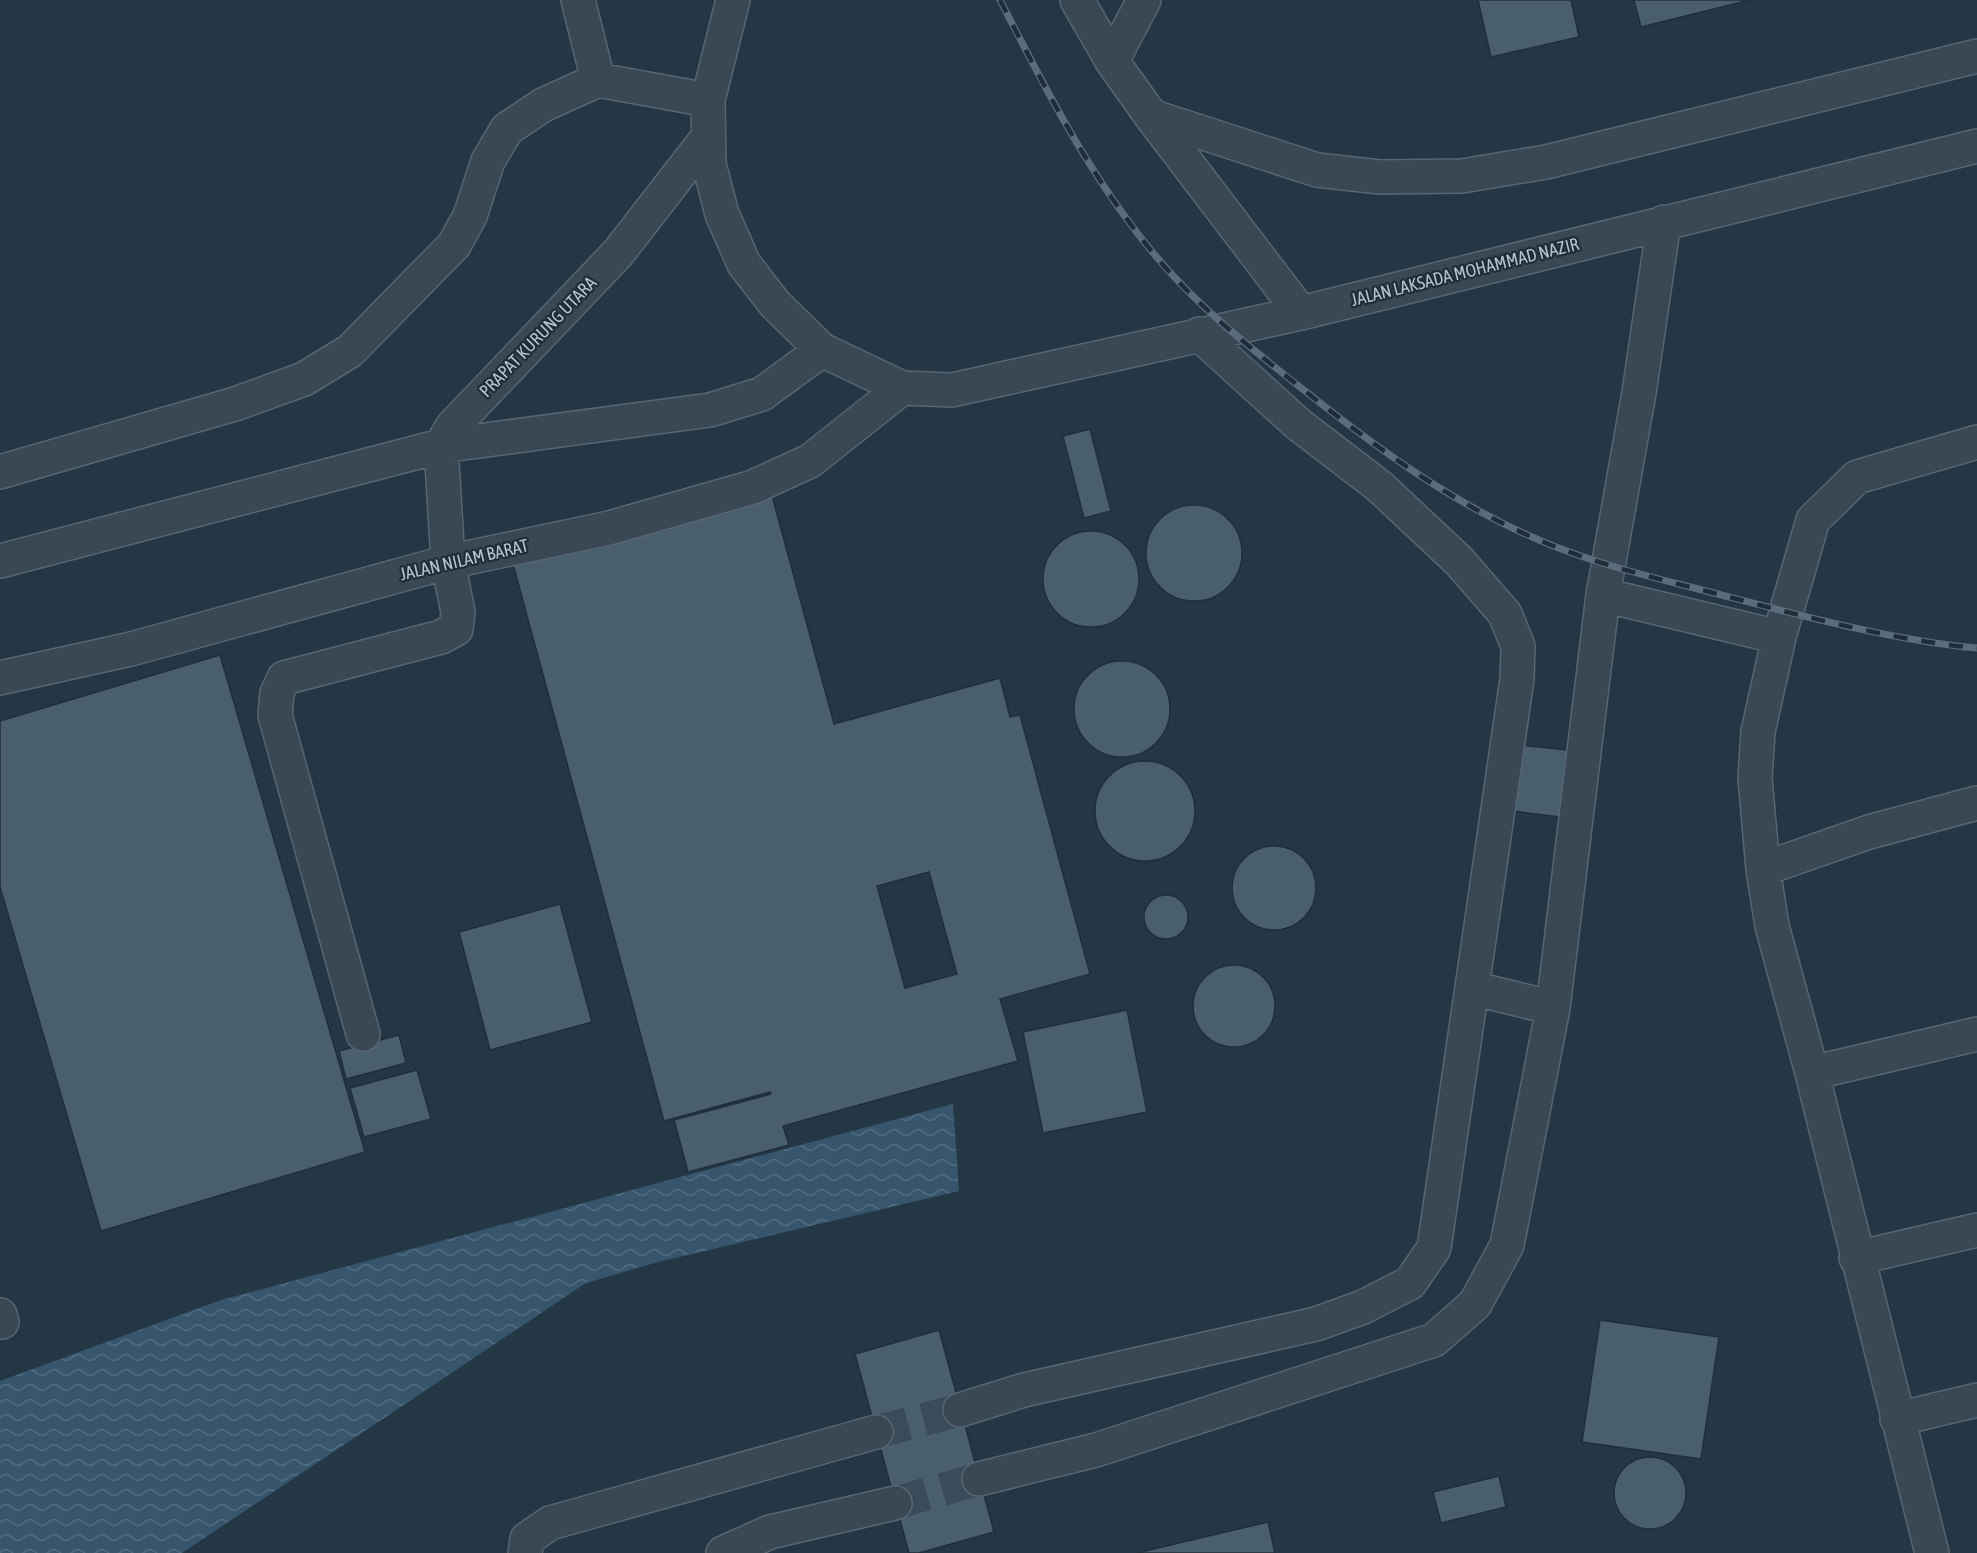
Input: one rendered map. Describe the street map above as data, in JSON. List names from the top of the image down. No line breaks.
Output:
{"streets":{"street":["JALAN LAKSADA MOHAMMAD NAZIR","PRAPAT KURUNG UTARA","JALAN NILAM BARAT"]},"crossings":[["JALAN LAKSADA MOHAMMAD NAZIR","JALAN NILAM BARAT"]]}
